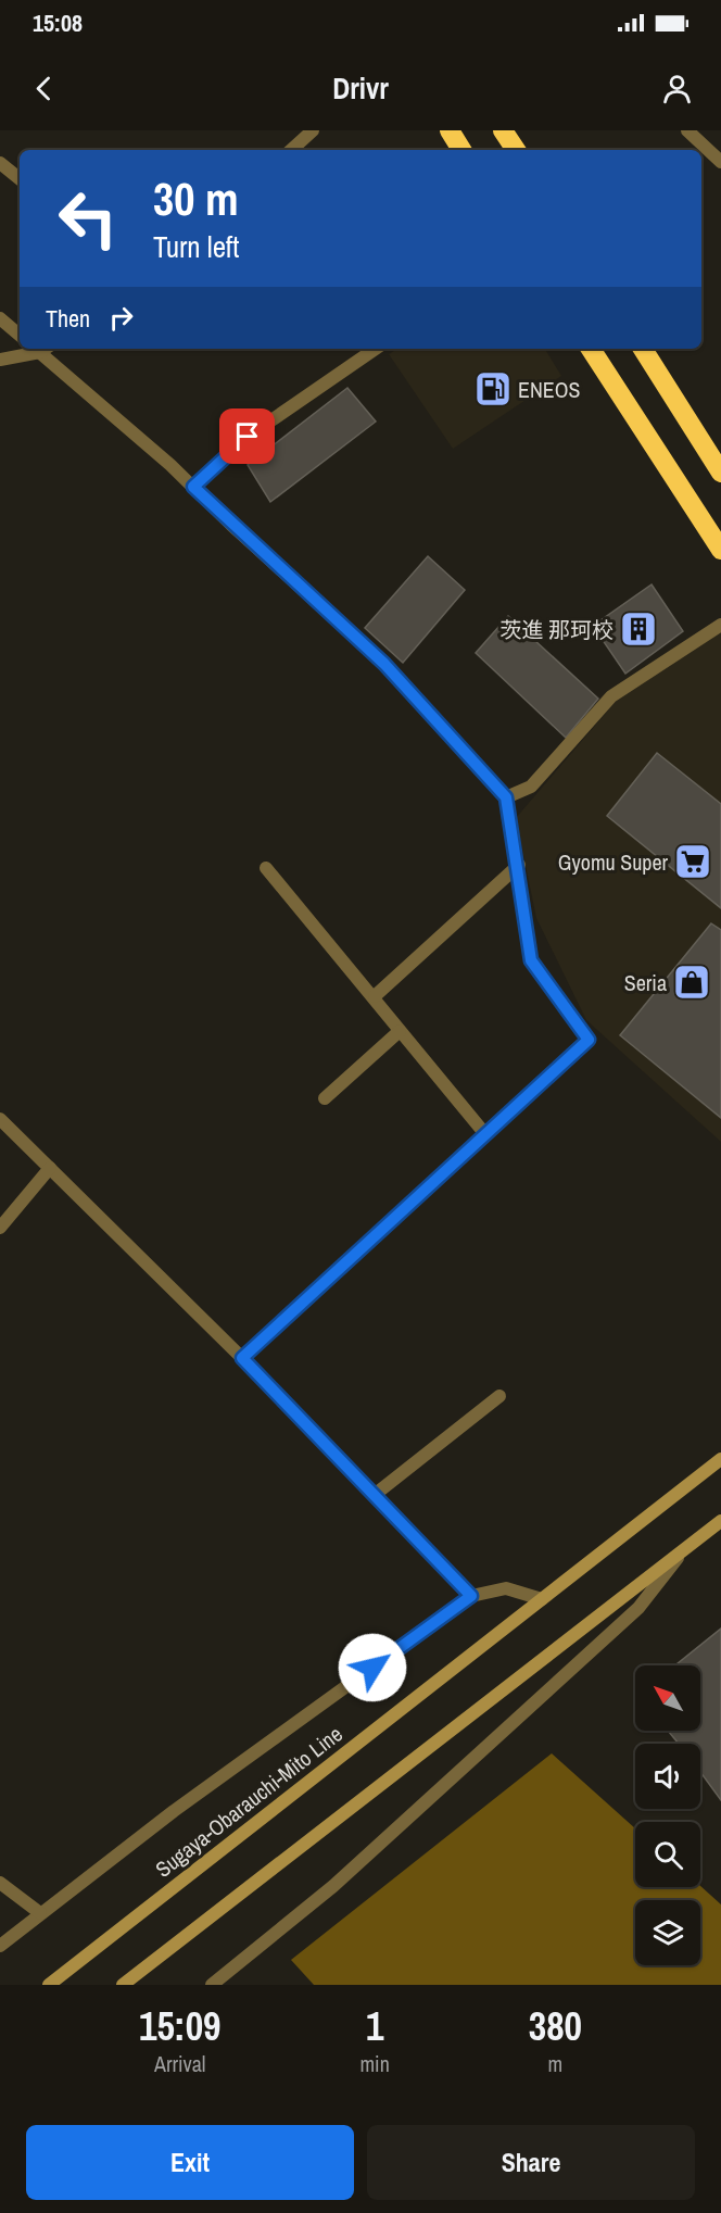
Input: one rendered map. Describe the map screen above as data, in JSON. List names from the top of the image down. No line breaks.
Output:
{"streets":{"main road":["Sugaya-Obarauchi-Mito Line"]},"places":{"fuel station":["ENEOS"],"building":["茨進 那珂校"],"supermarket":["Gyomu Super"],"shop":["Seria"]},"north":"top left","page":{"status":"15:08","header":"Drivr","turn":["30 m","Turn left"],"then":"Then","eta":["15:09","Arrival","1","min","380","m"],"buttons":["Exit","Share"]}}
